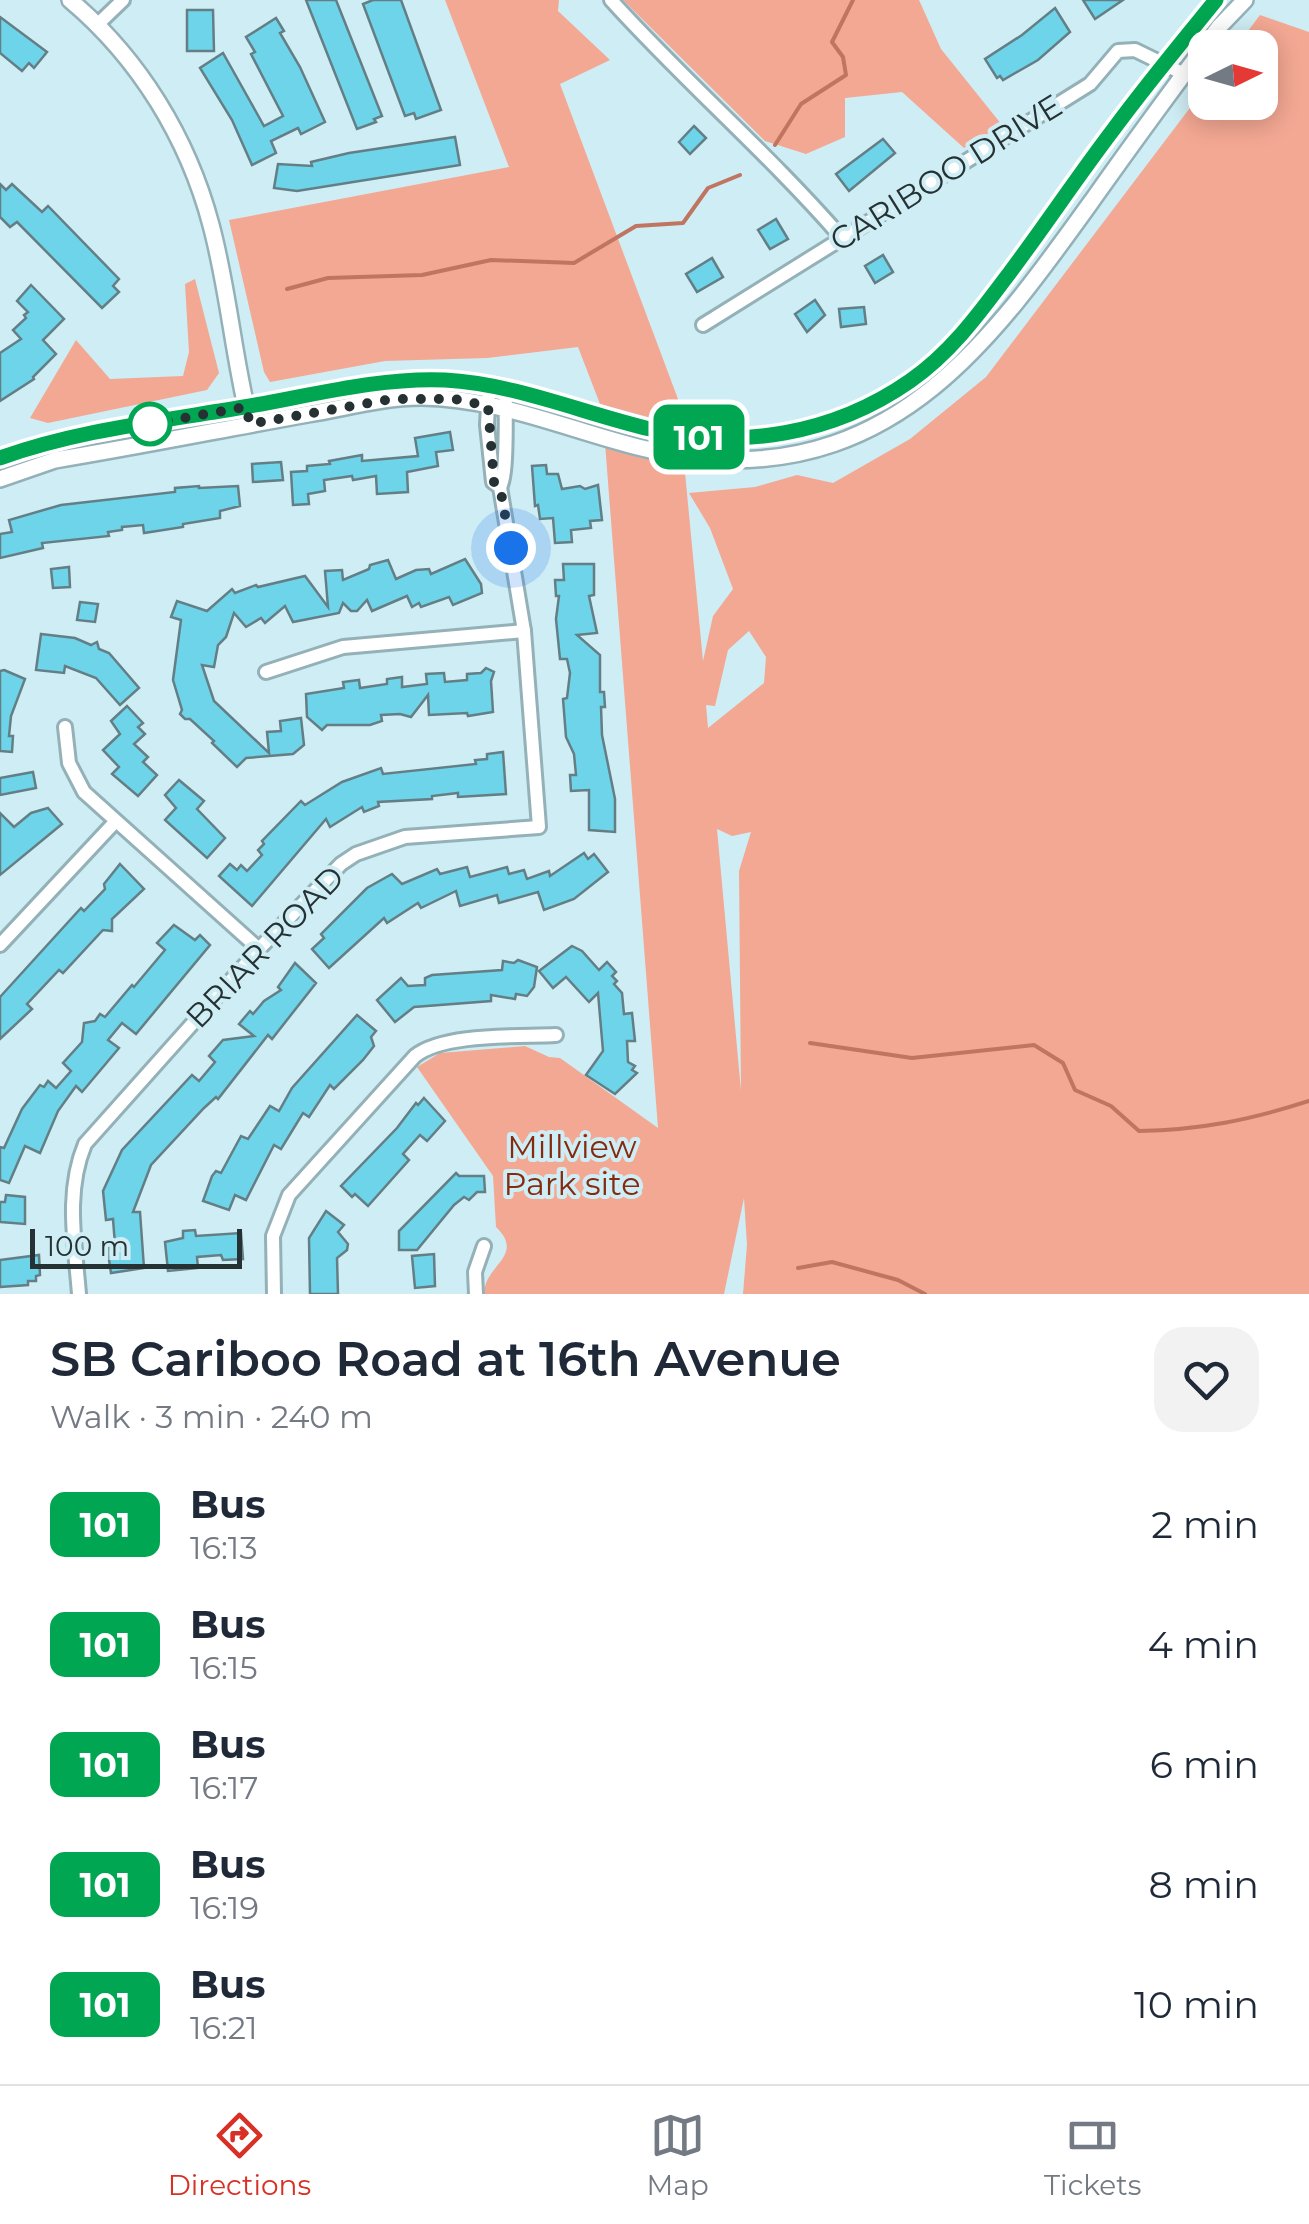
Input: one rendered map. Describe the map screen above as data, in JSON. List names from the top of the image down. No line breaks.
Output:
{"streets":{"street":["CARIBOO DRIVE","BRIAR ROAD"]},"parks":["Millview Park site"],"lines":["bus line 101"],"scale_bar":"100 m","north":"right","page":{"on_map":"101","scale":"100 m","heading":["SB Cariboo Road at 16th Avenue","Walk · 3 min · 240 m"],"list":[{"mark":"101","name":"Bus","note":"16:13","value":"2 min"},{"mark":"101","name":"Bus","note":"16:15","value":"4 min"},{"mark":"101","name":"Bus","note":"16:17","value":"6 min"},{"mark":"101","name":"Bus","note":"16:19","value":"8 min"},{"mark":"101","name":"Bus","note":"16:21","value":"10 min"}],"tabs":["Directions","Map","Tickets"]}}
